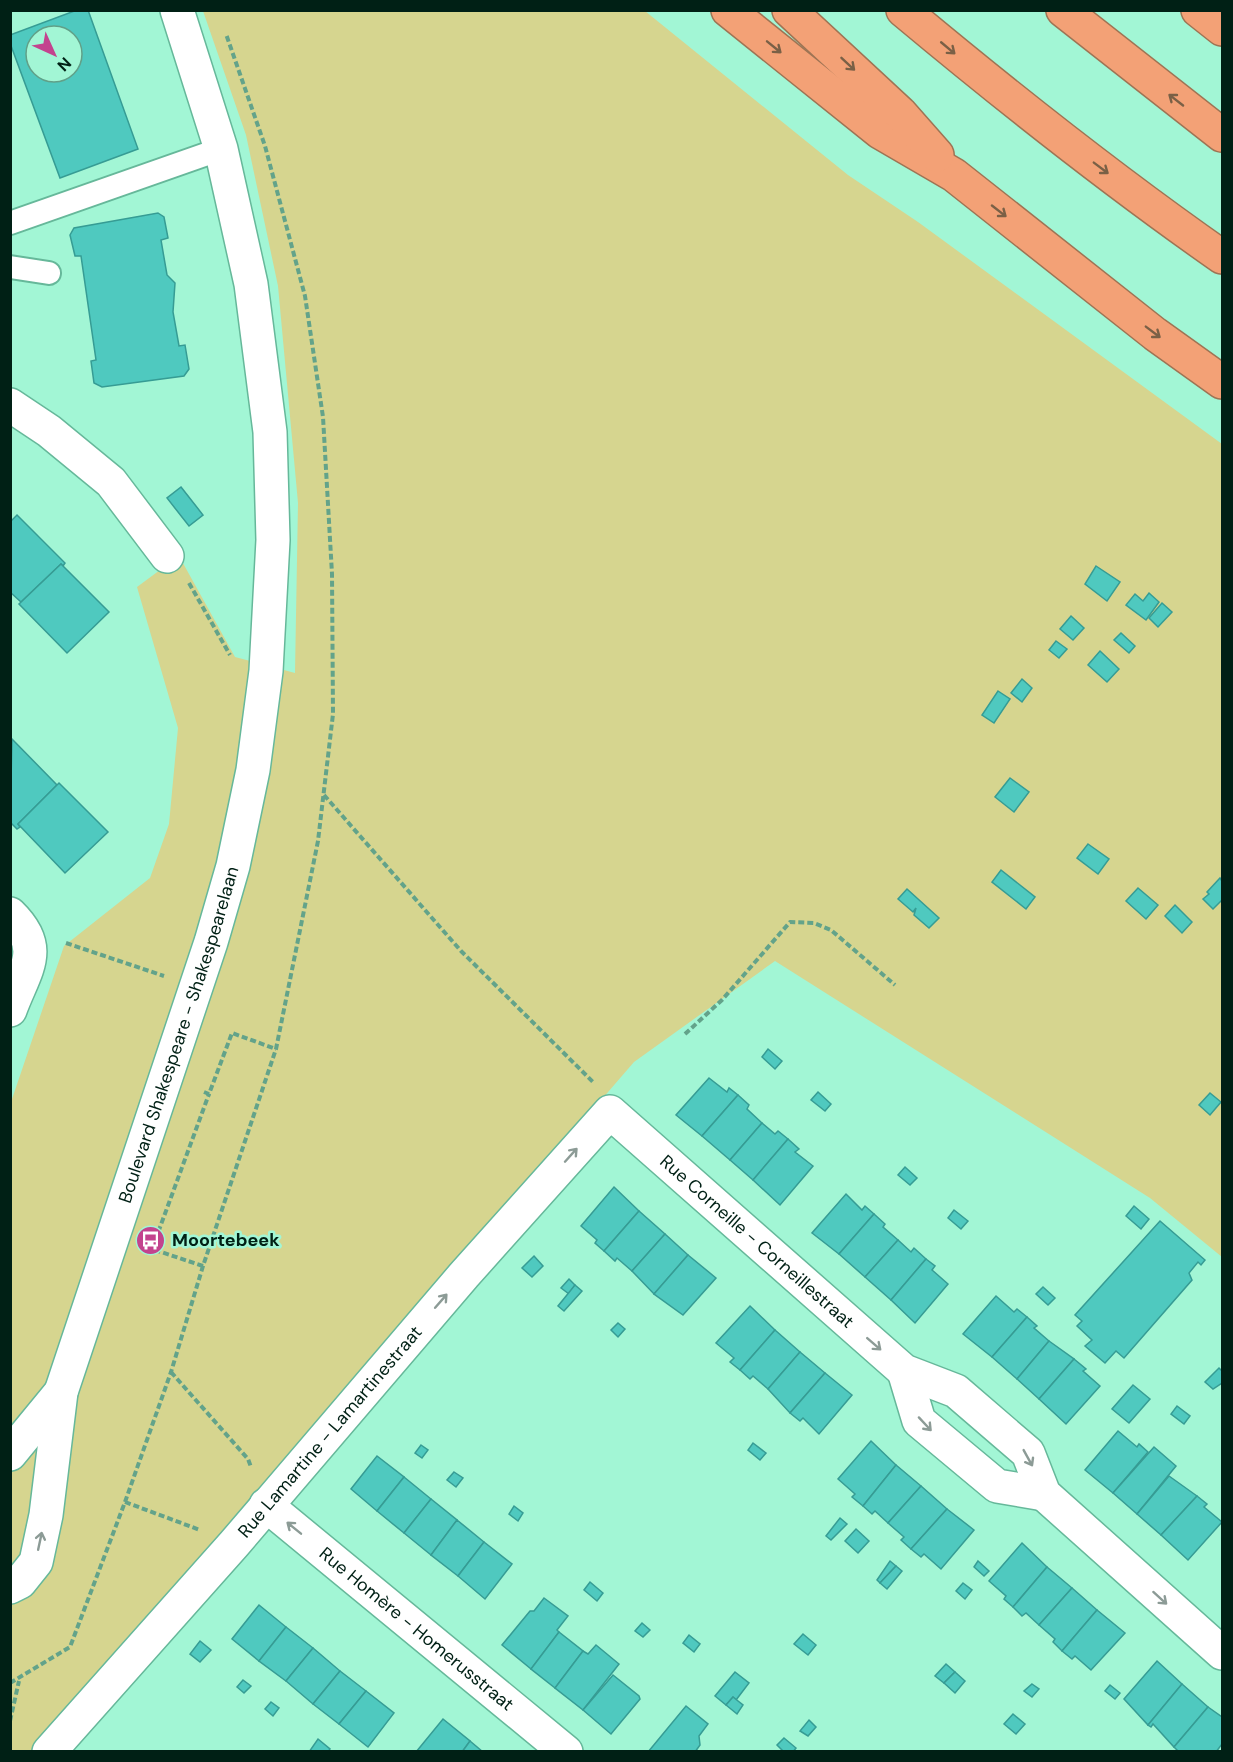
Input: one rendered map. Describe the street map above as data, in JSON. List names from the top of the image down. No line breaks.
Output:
{"streets":{"street":["Boulevard Shakespeare - Shakespearelaan","Rue Corneille - Corneillestraat","Rue Lamartine - Lamartinestraat","Rue Homère - Homerusstraat"]},"crossings":[["Rue Corneille - Corneillestraat","Rue Lamartine - Lamartinestraat"],["Rue Lamartine - Lamartinestraat","Rue Homère - Homerusstraat"]],"one_way":["Rue Corneille - Corneillestraat","Rue Lamartine - Lamartinestraat","Rue Homère - Homerusstraat"],"places":{"bus stop":["Moortebeek"]},"north":"bottom right"}
